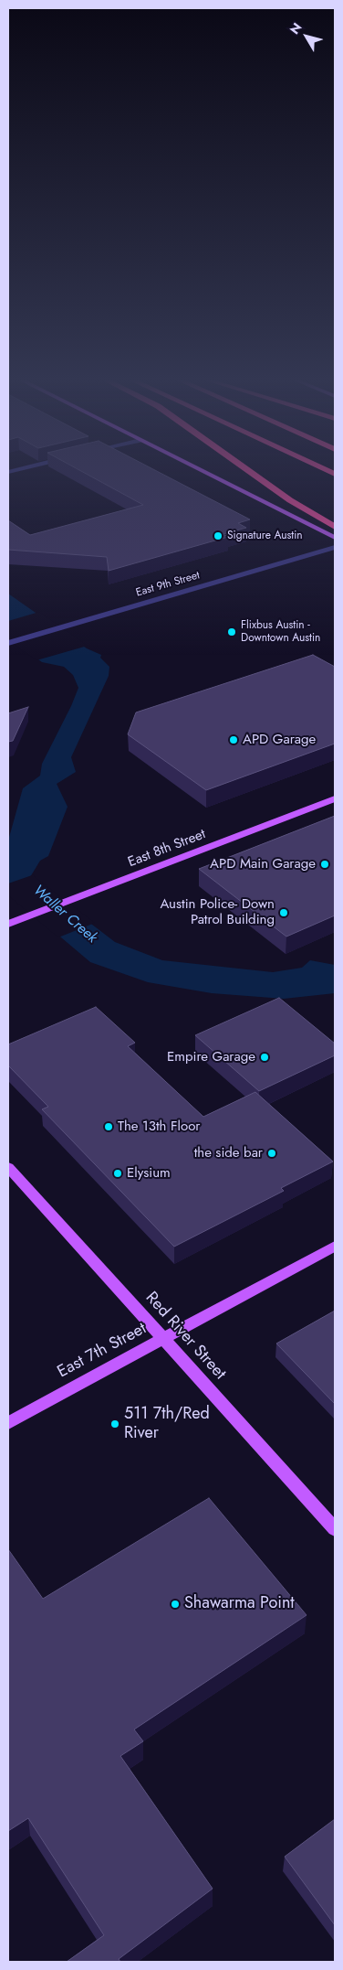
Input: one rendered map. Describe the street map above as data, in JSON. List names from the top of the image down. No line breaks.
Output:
{"streets":{"main road":["East 8th Street","Red River Street","East 7th Street"],"street":["East 9th Street"]},"crossings":[["Red River Street","East 7th Street"]],"water":["Waller Creek"],"places":["Signature Austin","Flixbus Austin - Downtown Austin","APD Garage","APD Main Garage","Austin Police- Down Patrol Building","Empire Garage","The 13th Floor","the side bar","Elysium","511 7th/Red River","Shawarma Point"],"north":"top left"}
